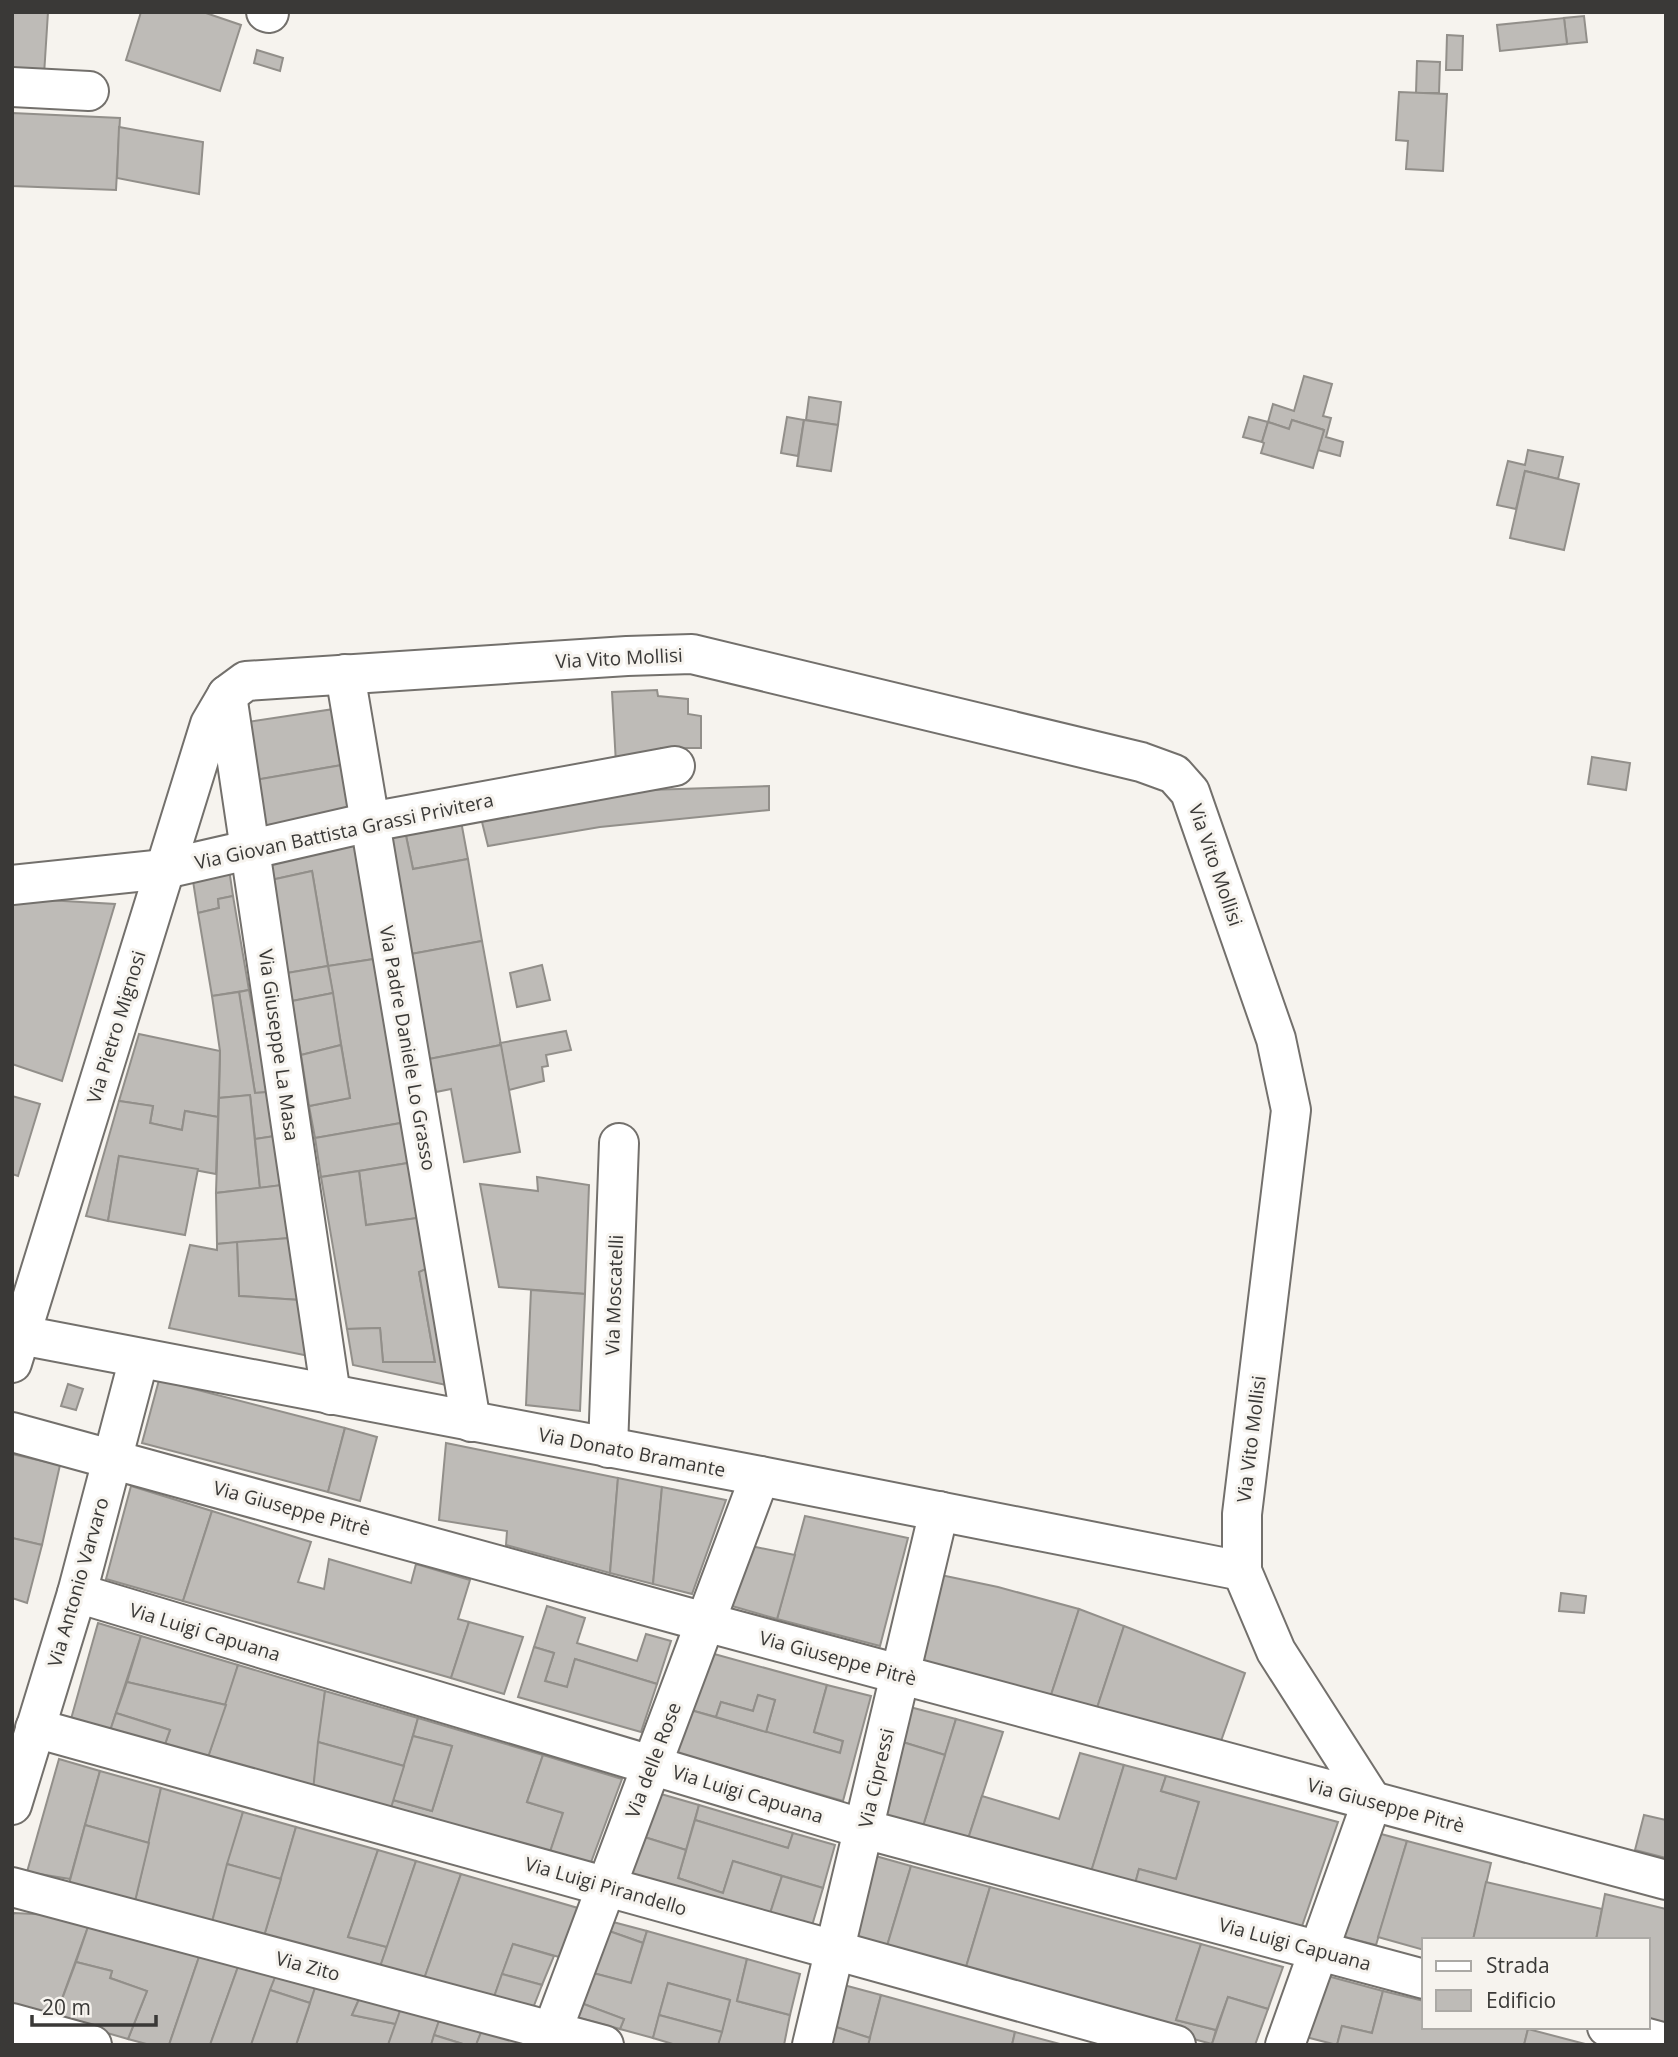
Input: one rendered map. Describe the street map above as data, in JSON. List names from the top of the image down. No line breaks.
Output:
{"streets":{"street":["Via Vito Mollisi","Via Giovan Battista Grassi Privitera","Via Pietro Mignosi","Via Giuseppe La Masa","Via Padre Daniele Lo Grasso","Via Moscatelli","Via Donato Bramante","Via Giuseppe Pitrè","Via Antonio Varvaro","Via Luigi Capuana","Via delle Rose","Via Cipressi","Via Luigi Pirandello","Via Zito"]},"crossings":[["Via Vito Mollisi","Via Pietro Mignosi"],["Via Vito Mollisi","Via Giuseppe La Masa"],["Via Vito Mollisi","Via Padre Daniele Lo Grasso"],["Via Vito Mollisi","Via Donato Bramante"],["Via Vito Mollisi","Via Giuseppe Pitrè"],["Via Giovan Battista Grassi Privitera","Via Pietro Mignosi"],["Via Giovan Battista Grassi Privitera","Via Giuseppe La Masa"],["Via Giovan Battista Grassi Privitera","Via Padre Daniele Lo Grasso"],["Via Pietro Mignosi","Via Giuseppe La Masa"],["Via Pietro Mignosi","Via Donato Bramante"],["Via Giuseppe La Masa","Via Donato Bramante"],["Via Padre Daniele Lo Grasso","Via Donato Bramante"],["Via Moscatelli","Via Donato Bramante"],["Via Donato Bramante","Via Antonio Varvaro"],["Via Donato Bramante","Via delle Rose"],["Via Donato Bramante","Via Cipressi"],["Via Giuseppe Pitrè","Via Antonio Varvaro"],["Via Giuseppe Pitrè","Via delle Rose"],["Via Giuseppe Pitrè","Via Cipressi"],["Via Antonio Varvaro","Via Luigi Capuana"],["Via Antonio Varvaro","Via Luigi Pirandello"],["Via Luigi Capuana","Via delle Rose"],["Via Luigi Capuana","Via Cipressi"],["Via delle Rose","Via Luigi Pirandello"],["Via delle Rose","Via Zito"],["Via Cipressi","Via Luigi Pirandello"]],"legend":["Strada","Edificio"],"scale_bar":"20 m"}
